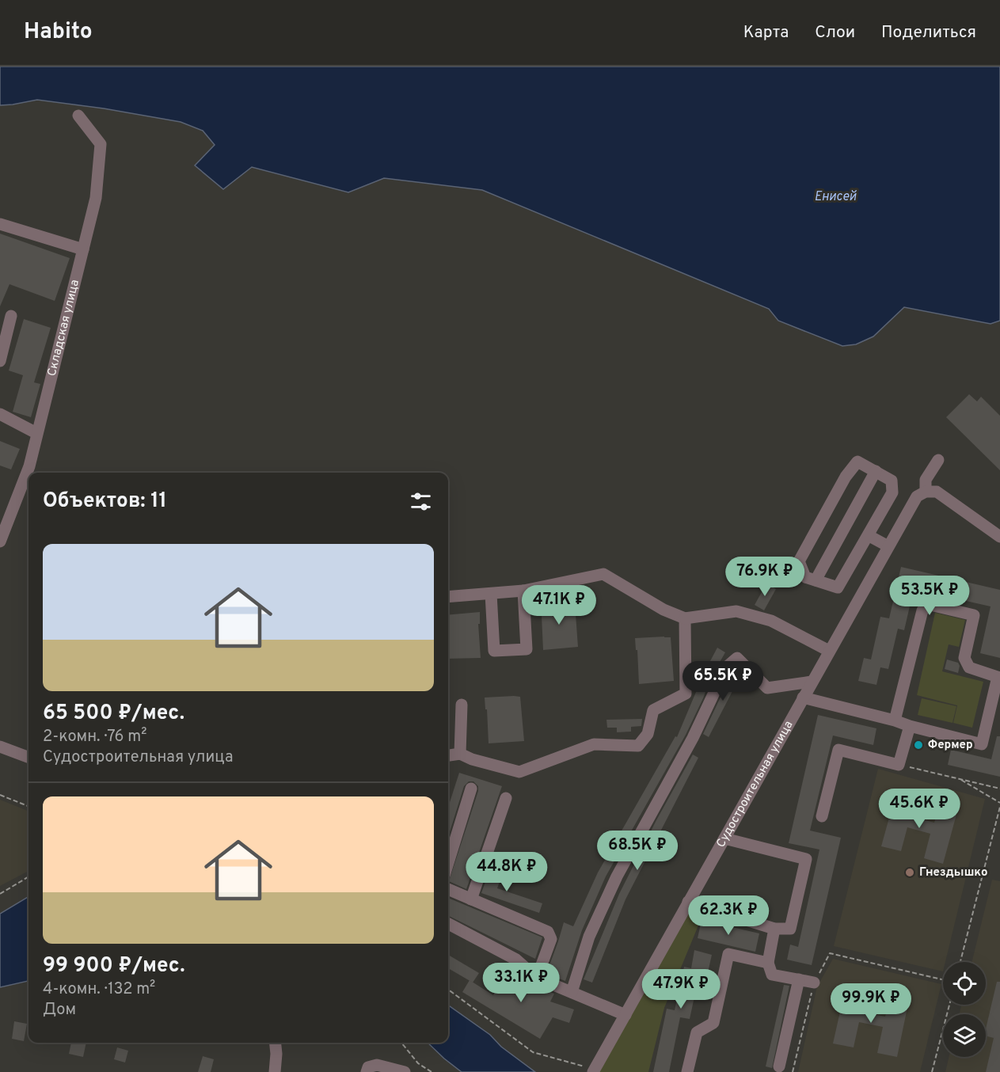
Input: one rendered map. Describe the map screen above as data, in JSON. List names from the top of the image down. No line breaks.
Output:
{"streets":{"street":["Складская улица","Судостроительная улица"]},"water":["Енисей"],"places":["Фермер","Гнездышко"],"page":{"header":"Habito","nav":["Карта","Слои","Поделиться"],"heading":"Объектов: 11","list":[{"name":"65 500 ₽/мес.","note":"2-комн. · 76 m² · Судостроительная улица"},{"name":"99 900 ₽/мес.","note":"4-комн. · 132 m² · Дом"}],"price":["76.9K ₽","53.5K ₽","47.1K ₽","65.5K ₽","45.6K ₽","68.5K ₽","44.8K ₽","62.3K ₽","33.1K ₽","47.9K ₽","99.9K ₽"]}}
